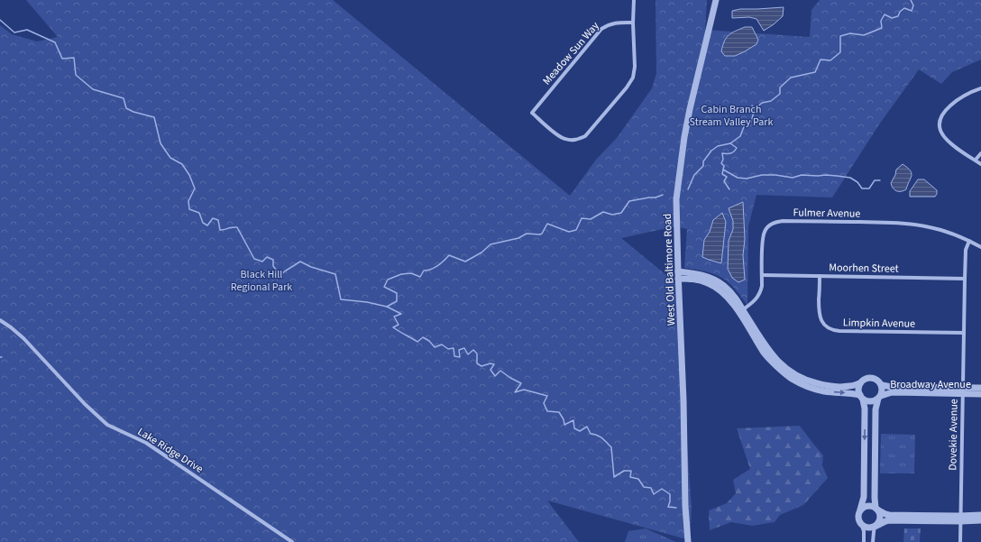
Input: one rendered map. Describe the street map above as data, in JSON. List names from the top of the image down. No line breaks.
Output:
{"streets":{"street":["Meadow Sun Way","Fulmer Avenue","Moorhen Street","West Old Baltimore Road","Limpkin Avenue","Broadway Avenue","Dovekie Avenue","Lake Ridge Drive"]},"crossings":[["Fulmer Avenue","Moorhen Street"],["Fulmer Avenue","Dovekie Avenue"],["Moorhen Street","Limpkin Avenue"],["Moorhen Street","Dovekie Avenue"],["Limpkin Avenue","Dovekie Avenue"],["Broadway Avenue","Dovekie Avenue"]],"parks":["Cabin Branch Stream Valley Park","Black Hill Regional Park"]}
